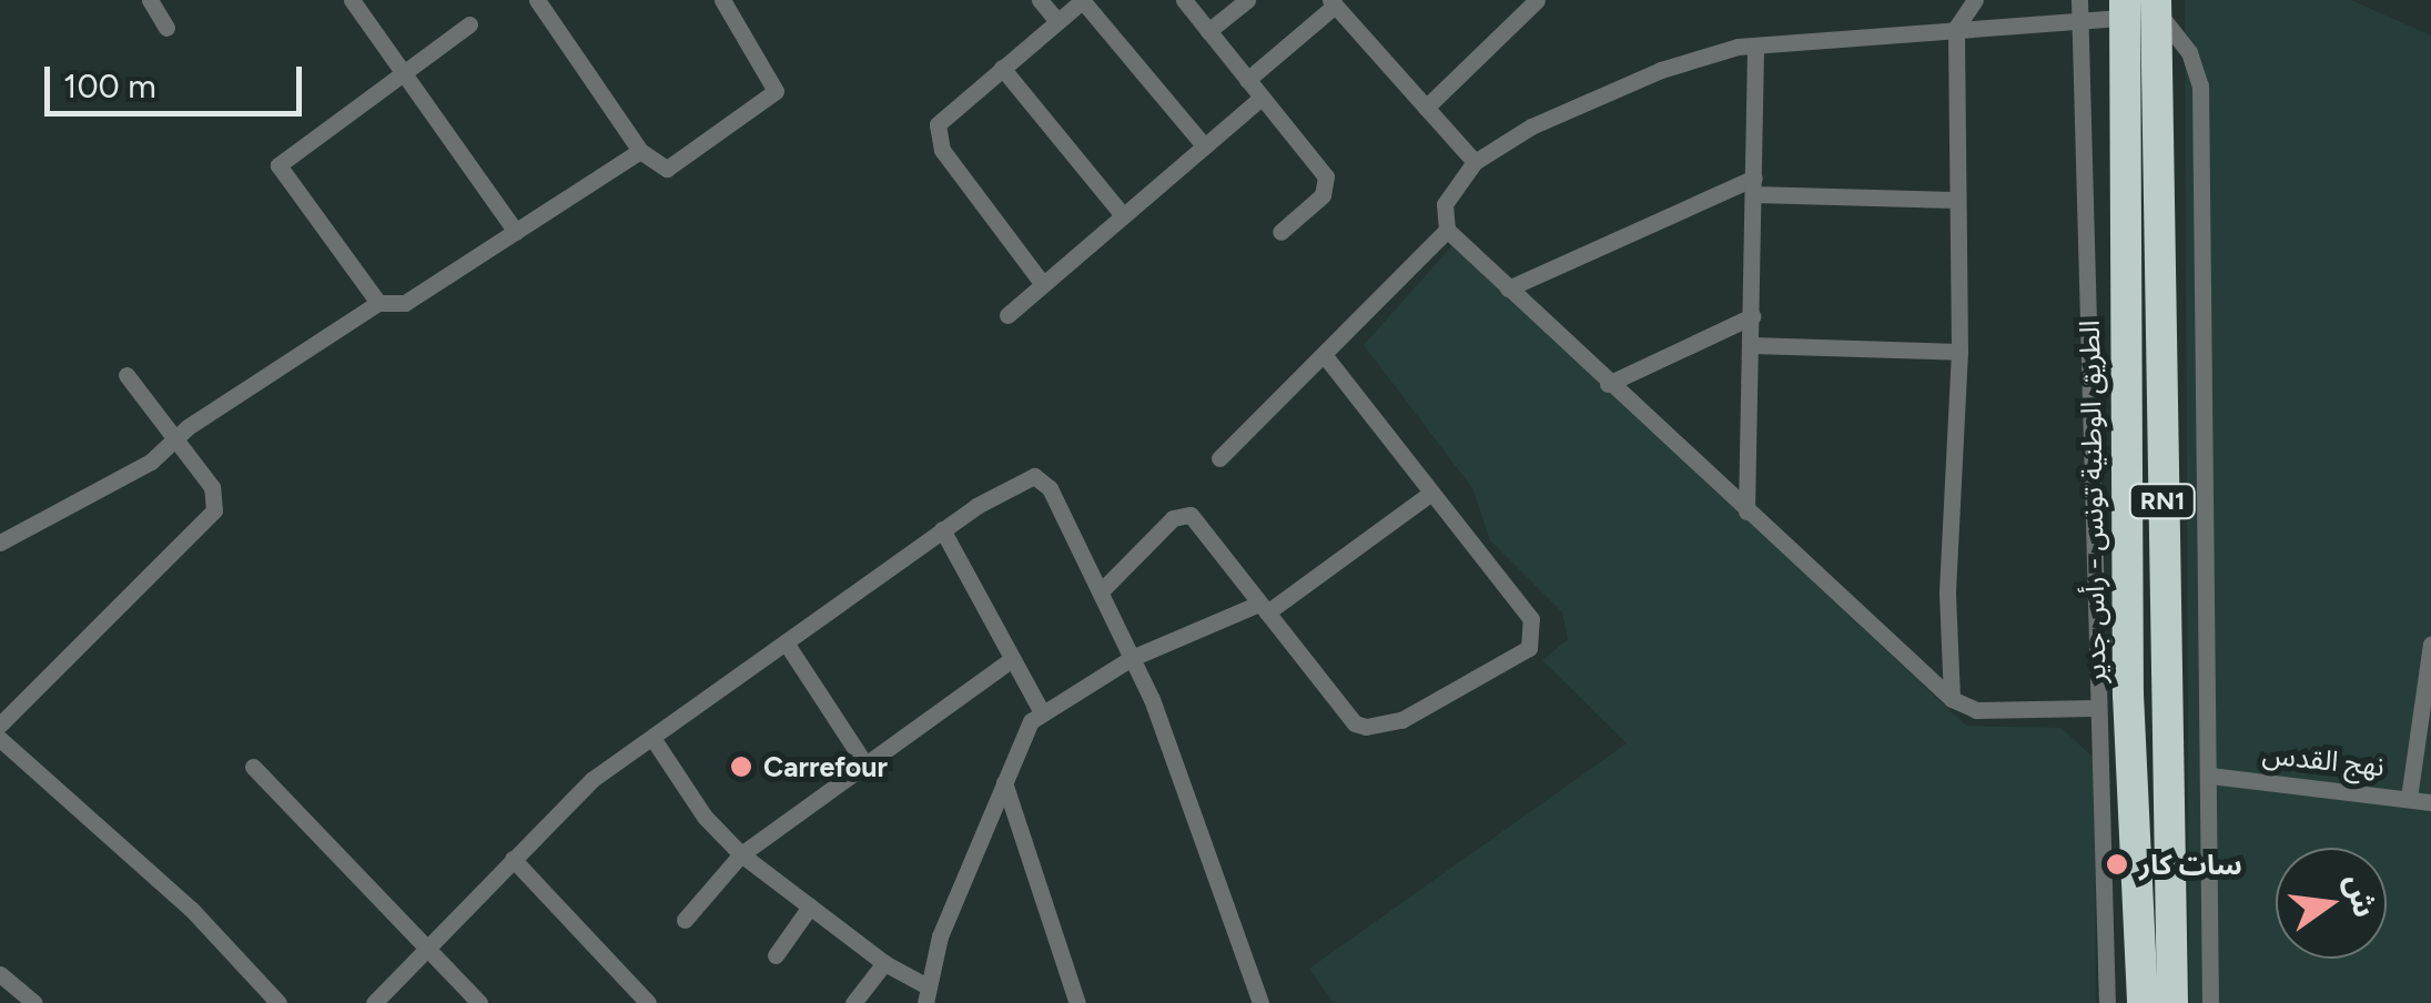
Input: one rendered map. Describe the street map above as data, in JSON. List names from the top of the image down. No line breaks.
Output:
{"streets":{"highway":["الطريق الوطنية تونس - رأس جدير","RN1"],"street":["نهج القدس"]},"places":["Carrefour","سات كار"],"scale_bar":"100 m","north":"right"}
